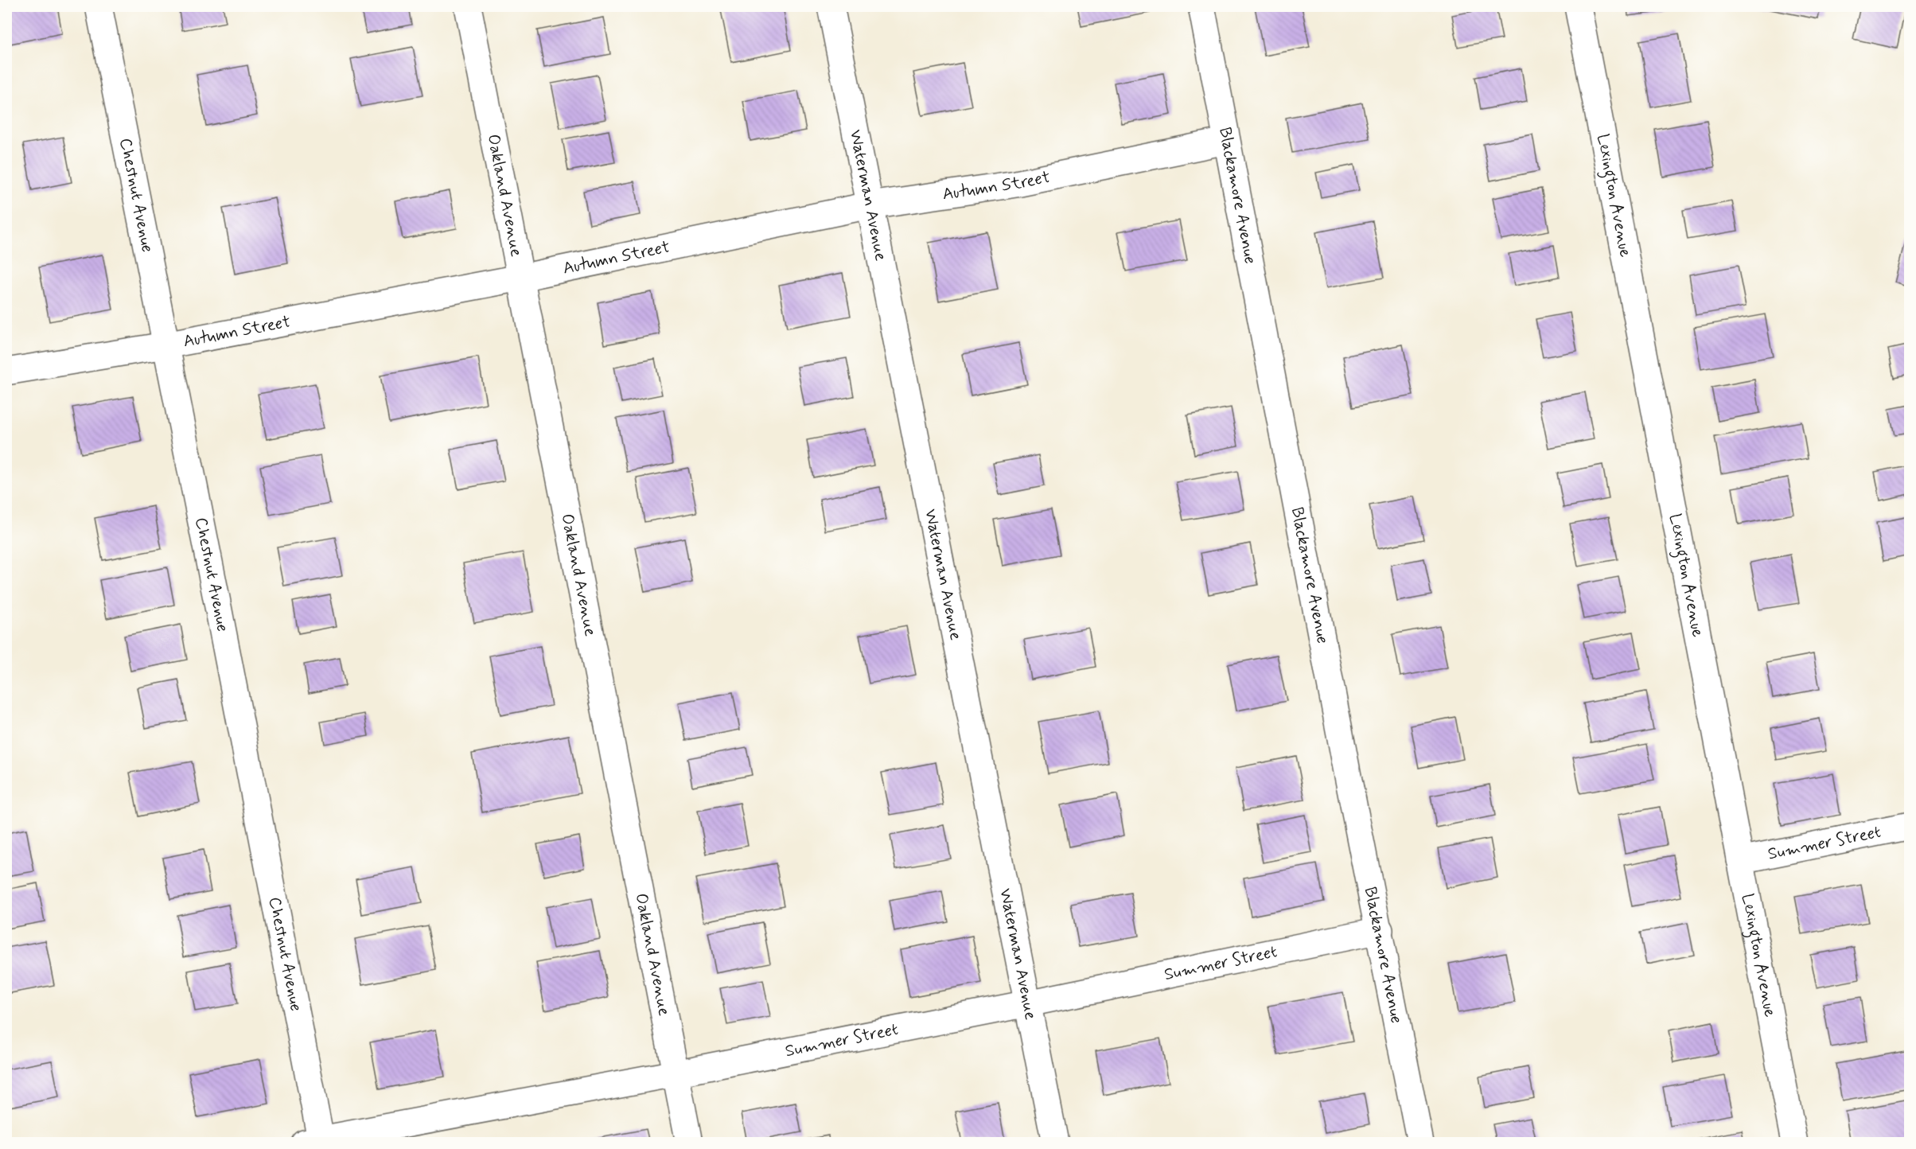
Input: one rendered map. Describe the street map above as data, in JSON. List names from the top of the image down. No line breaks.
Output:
{"streets":{"street":["Autumn Street","Chestnut Avenue","Oakland Avenue","Waterman Avenue","Blackamore Avenue","Lexington Avenue","Summer Street"]},"crossings":[["Autumn Street","Chestnut Avenue"],["Autumn Street","Oakland Avenue"],["Autumn Street","Waterman Avenue"],["Autumn Street","Blackamore Avenue"],["Chestnut Avenue","Summer Street"],["Oakland Avenue","Summer Street"],["Waterman Avenue","Summer Street"],["Blackamore Avenue","Summer Street"],["Lexington Avenue","Summer Street"]]}
